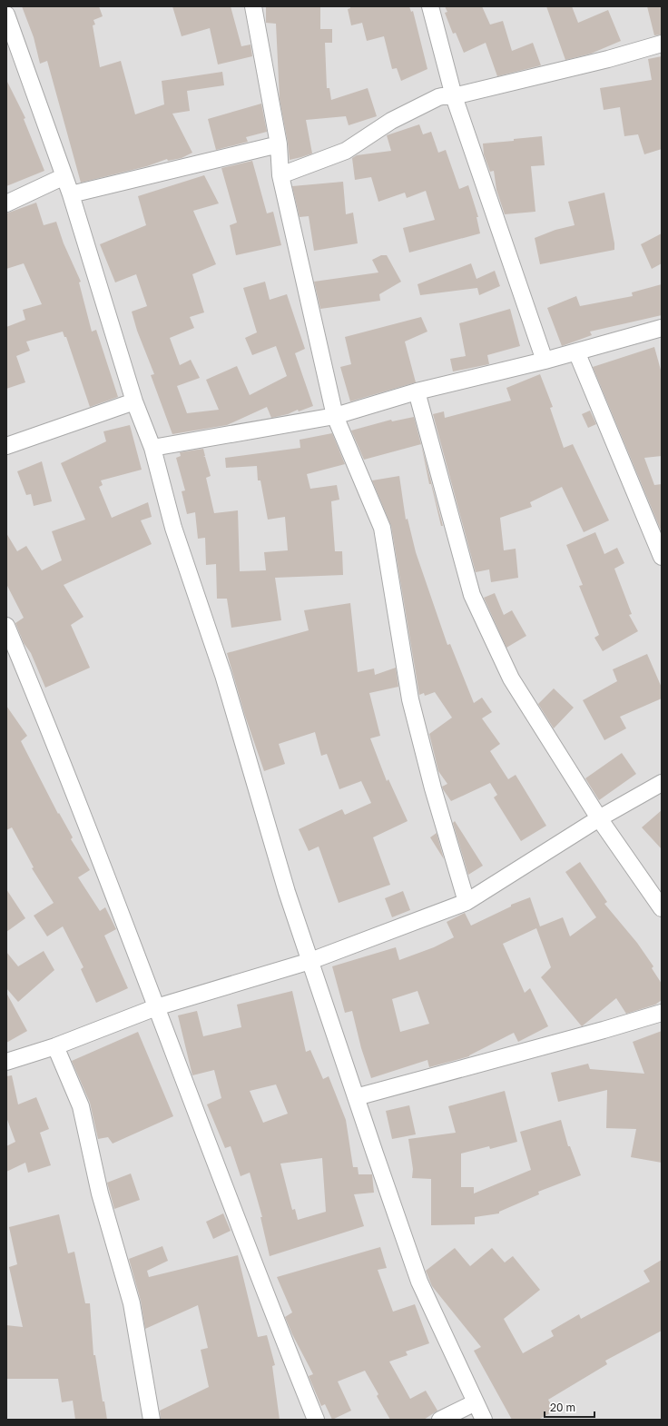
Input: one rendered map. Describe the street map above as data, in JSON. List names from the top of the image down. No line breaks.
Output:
{"scale_bar":"20 m"}
